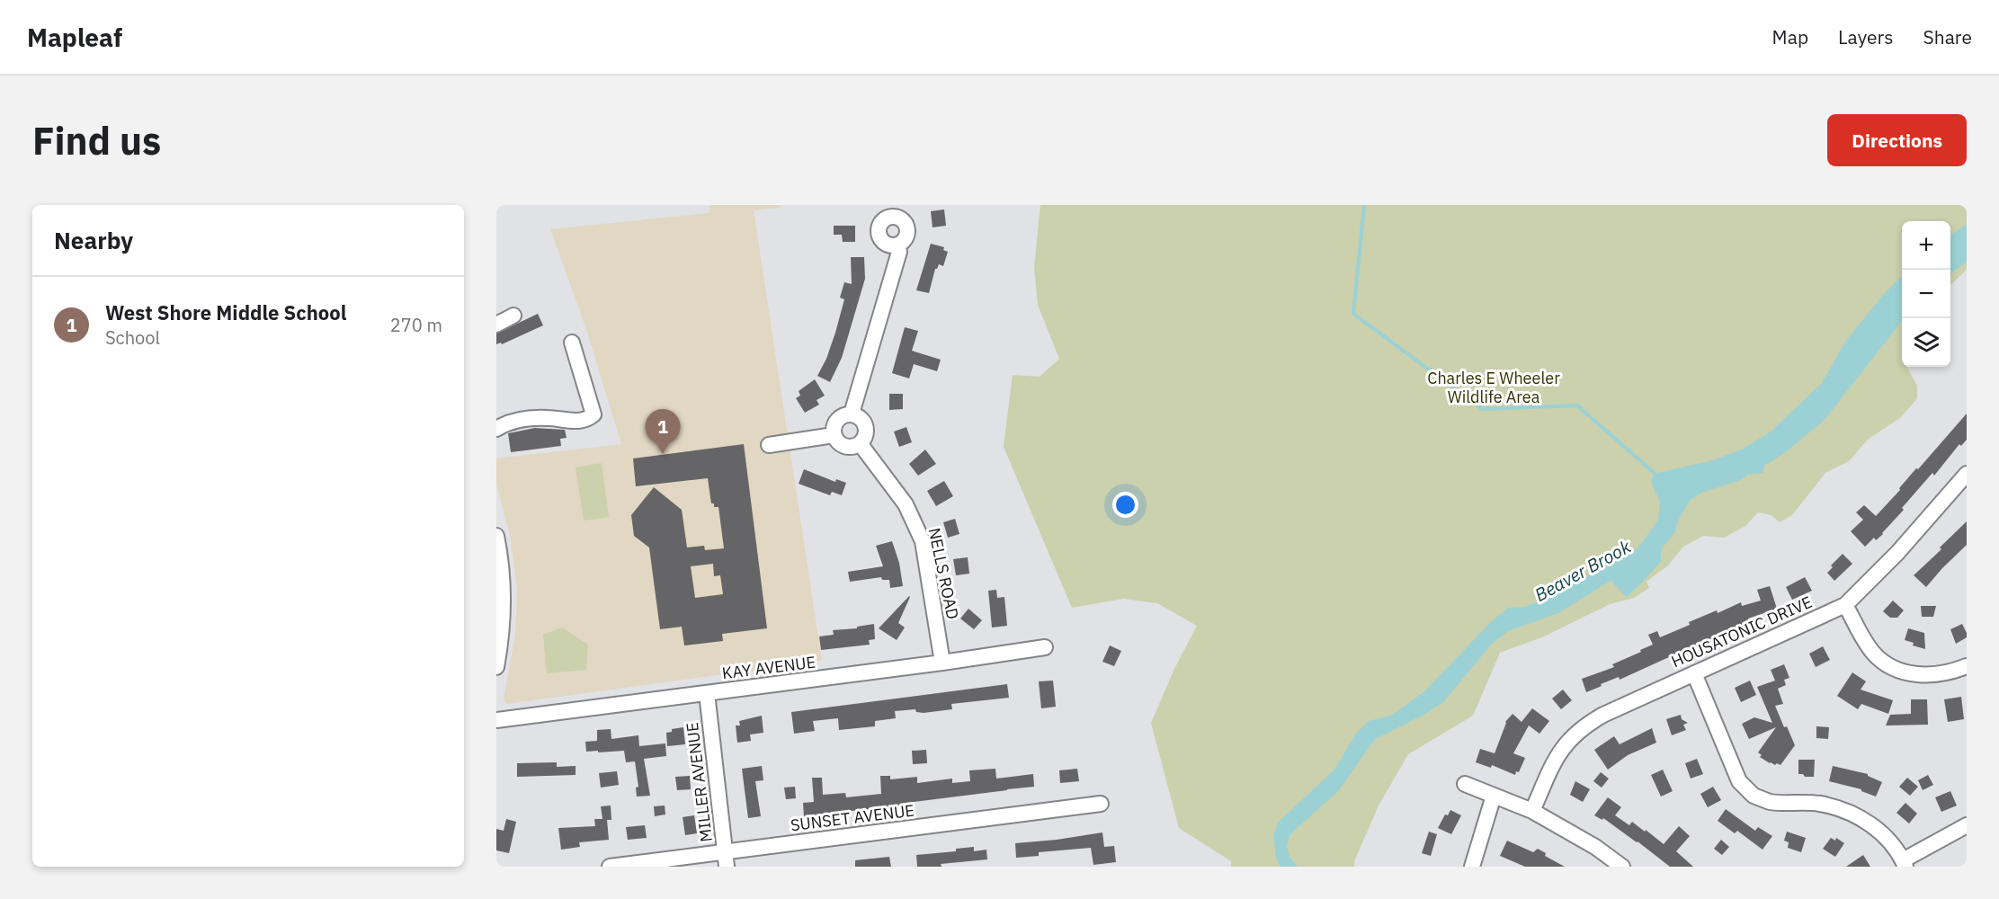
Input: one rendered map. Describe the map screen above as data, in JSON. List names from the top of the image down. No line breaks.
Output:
{"streets":{"street":["NELLS ROAD","HOUSATONIC DRIVE","KAY AVENUE","MILLER AVENUE","SUNSET AVENUE"]},"crossings":[["NELLS ROAD","KAY AVENUE"],["KAY AVENUE","MILLER AVENUE"],["MILLER AVENUE","SUNSET AVENUE"]],"water":["Beaver Brook"],"parks":["Charles E Wheeler Wildlife Area"],"page":{"header":"Mapleaf","nav":["Map","Layers","Share"],"buttons":"Directions","title":"Find us","heading":"Nearby","map_buttons":["+","−"],"list":[{"mark":"1","name":"West Shore Middle School","note":"School","value":"270 m"}],"pins":"1"}}
